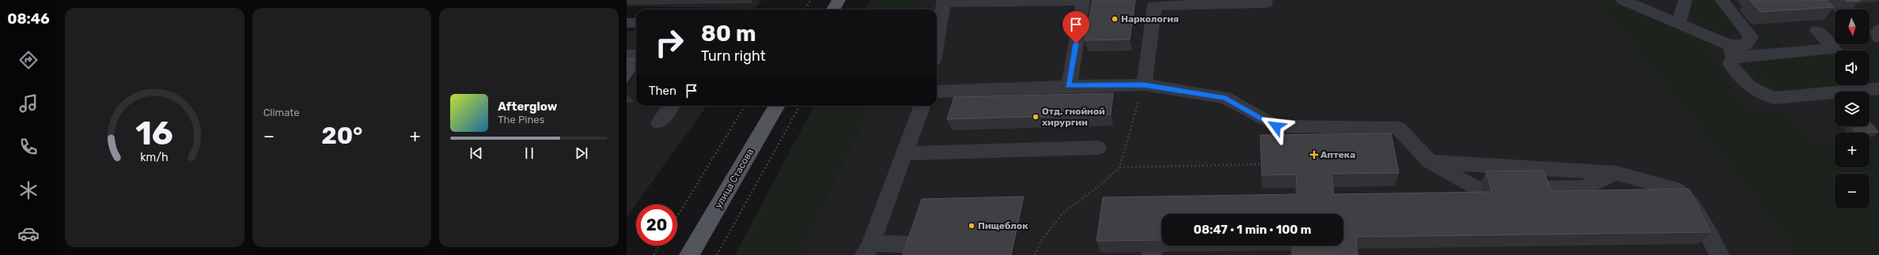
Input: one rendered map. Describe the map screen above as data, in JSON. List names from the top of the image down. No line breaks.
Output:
{"streets":{"main road":["улица Стасова"]},"places":{"other":["Наркология","Отд. гнойной хирургии","Пищеблок"],"health":["Аптека"]},"north":"bottom","page":{"tabs":"08:46","tile":"Climate","map_buttons":["+","−"],"turn":["80 m","Turn right"],"then":"Then","song":["Afterglow","The Pines"],"heat":["−","20°","+"],"limit":"20","trip":"08:47 · 1 min · 100 m","gauge":["16","km/h"]}}
